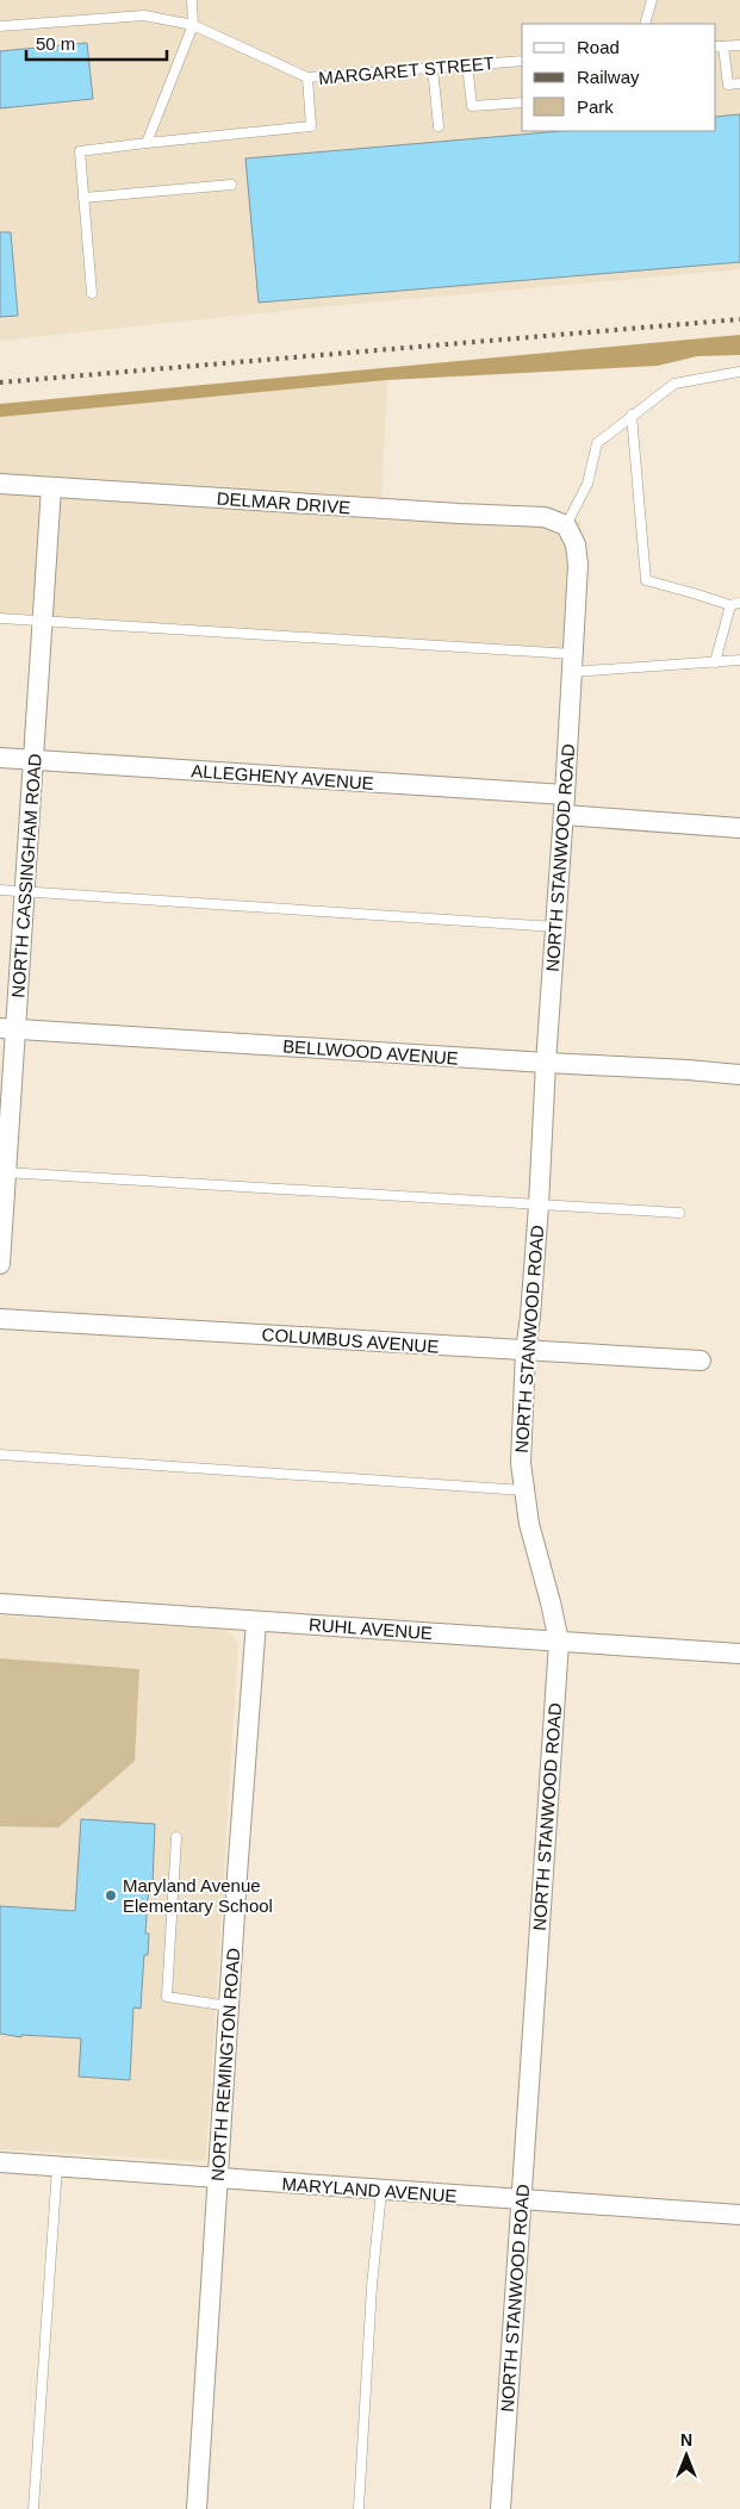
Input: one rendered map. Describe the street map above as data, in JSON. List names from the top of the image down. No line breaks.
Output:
{"streets":{"street":["DELMAR DRIVE","ALLEGHENY AVENUE","NORTH STANWOOD ROAD","NORTH CASSINGHAM ROAD","BELLWOOD AVENUE","COLUMBUS AVENUE","RUHL AVENUE","NORTH REMINGTON ROAD","MARYLAND AVENUE"],"lane":["MARGARET STREET"]},"crossings":[["DELMAR DRIVE","NORTH STANWOOD ROAD"],["DELMAR DRIVE","NORTH CASSINGHAM ROAD"],["ALLEGHENY AVENUE","NORTH STANWOOD ROAD"],["ALLEGHENY AVENUE","NORTH CASSINGHAM ROAD"],["NORTH STANWOOD ROAD","BELLWOOD AVENUE"],["NORTH STANWOOD ROAD","COLUMBUS AVENUE"],["NORTH STANWOOD ROAD","RUHL AVENUE"],["NORTH STANWOOD ROAD","MARYLAND AVENUE"],["NORTH CASSINGHAM ROAD","BELLWOOD AVENUE"],["RUHL AVENUE","NORTH REMINGTON ROAD"],["NORTH REMINGTON ROAD","MARYLAND AVENUE"]],"places":["Maryland Avenue Elementary School"],"legend":["Road","Railway","Park"],"scale_bar":"50 m","north":"top"}
